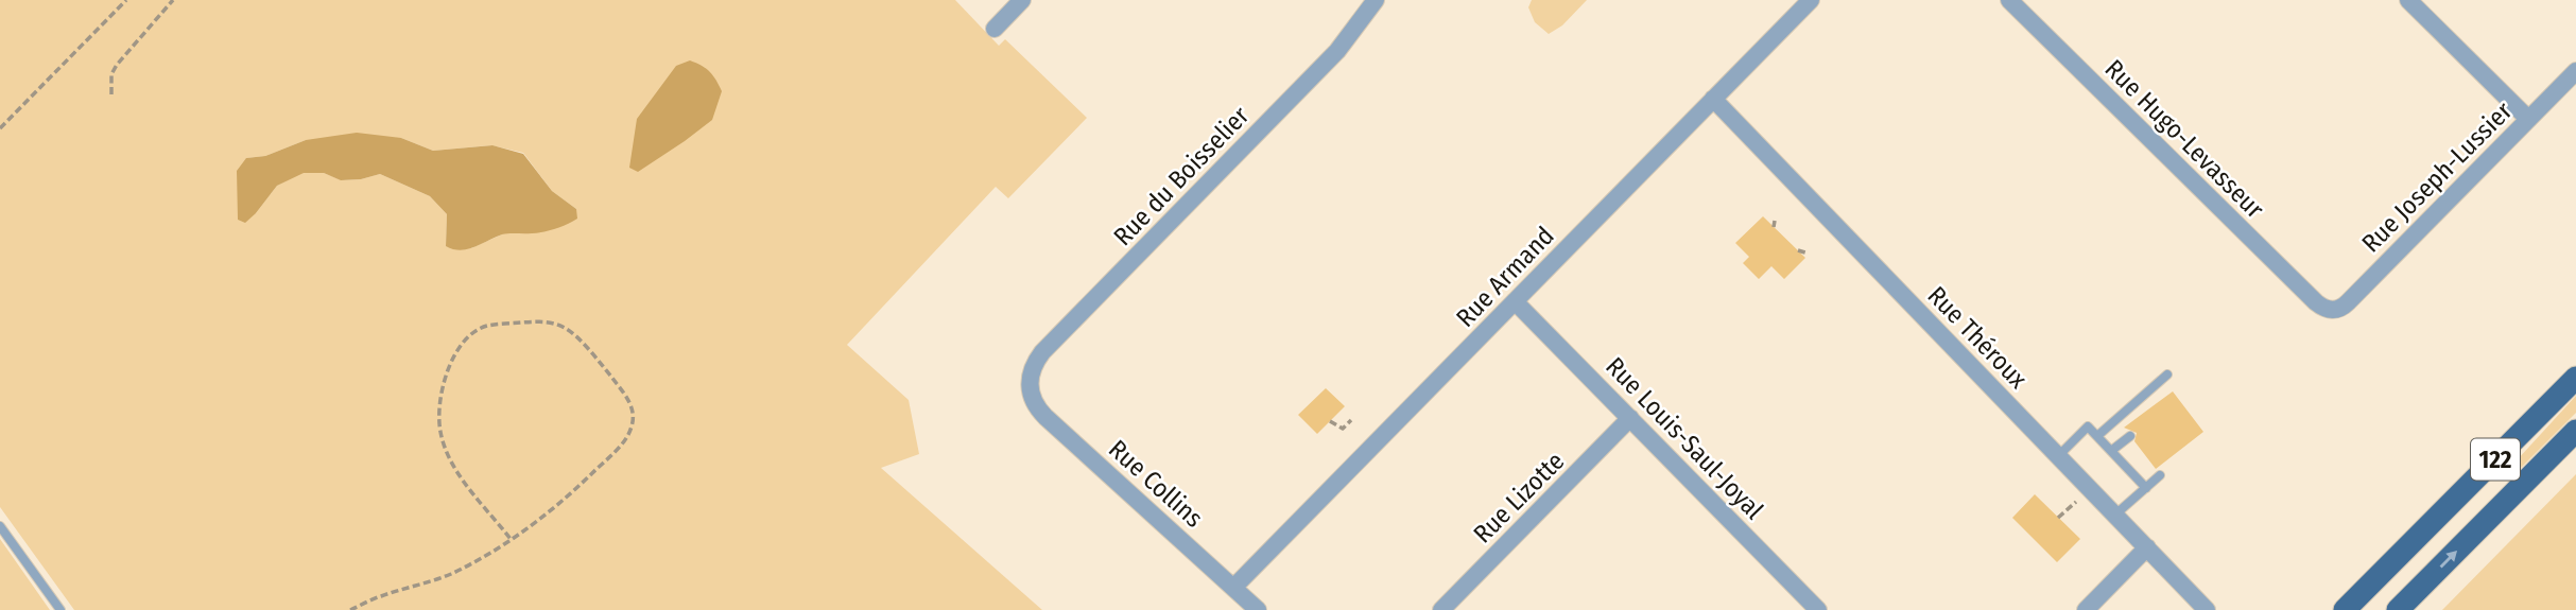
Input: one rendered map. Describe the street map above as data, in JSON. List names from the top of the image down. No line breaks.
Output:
{"streets":{"main road":["122"],"street":["Rue Hugo-Levasseur","Rue du Boisselier","Rue Joseph-Lussier","Rue Armand","Rue Théroux","Rue Louis-Saul-Joyal","Rue Collins","Rue Lizotte"]},"crossings":[["Rue Hugo-Levasseur","Rue Joseph-Lussier"],["Rue du Boisselier","Rue Collins"],["Rue Armand","Rue Théroux"],["Rue Armand","Rue Louis-Saul-Joyal"],["Rue Armand","Rue Collins"],["Rue Louis-Saul-Joyal","Rue Lizotte"]]}
